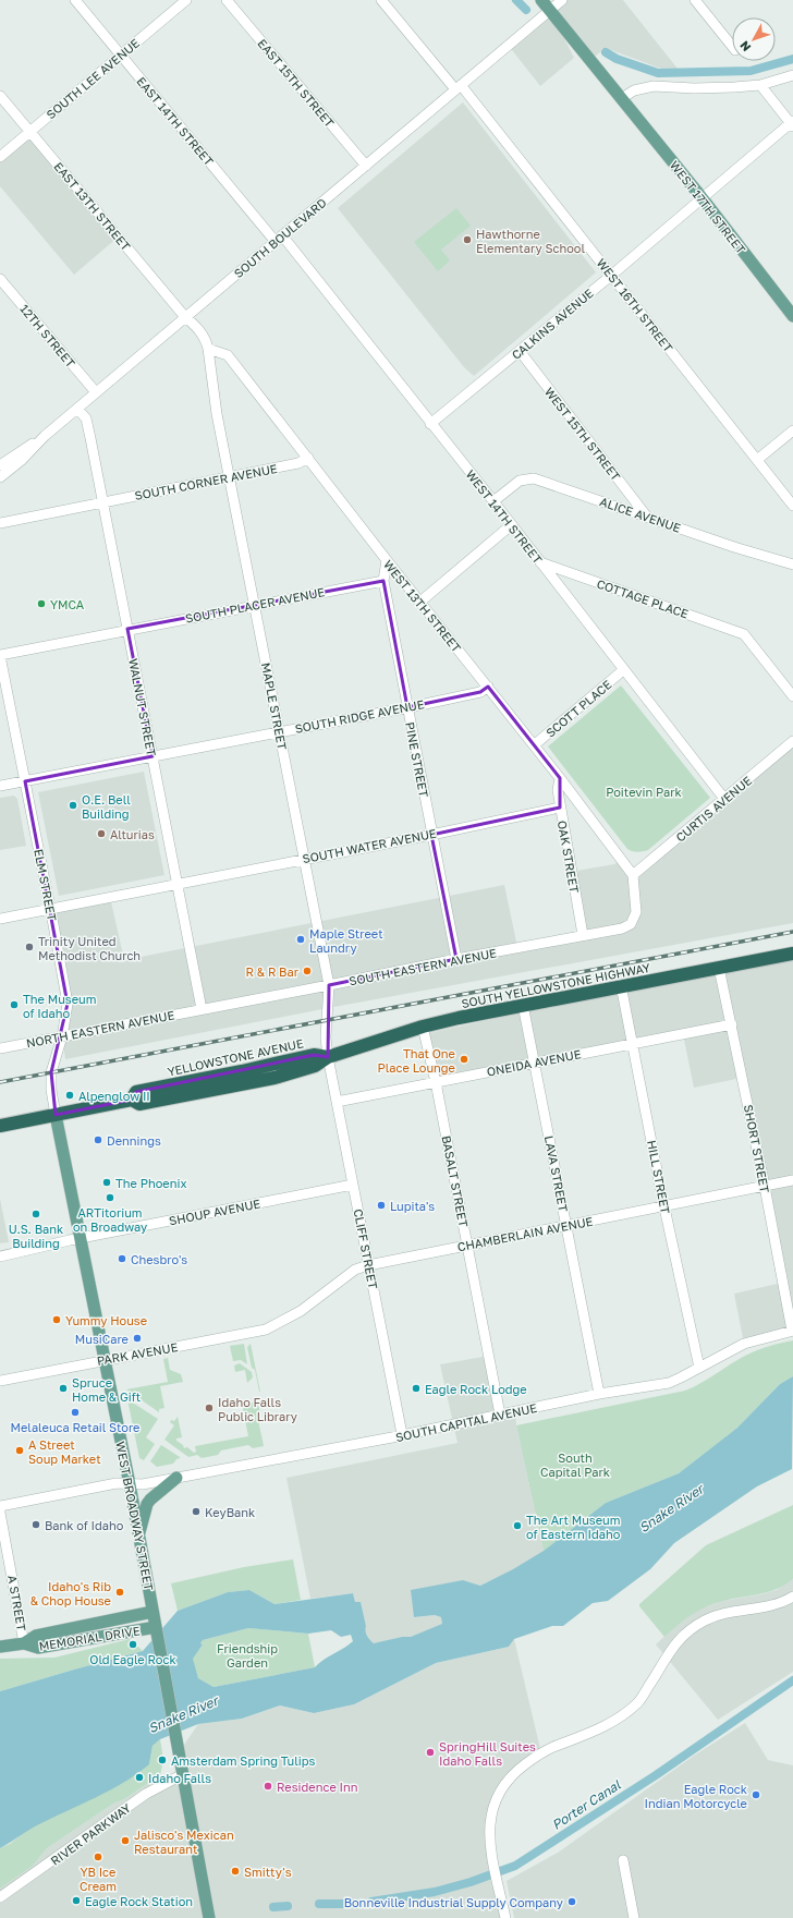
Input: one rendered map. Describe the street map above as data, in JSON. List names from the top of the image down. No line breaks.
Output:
{"streets":{"highway":["SOUTH YELLOWSTONE HIGHWAY"],"main road":["WEST 17TH STREET","WEST BROADWAY STREET","MEMORIAL DRIVE"],"street":["SOUTH LEE AVENUE","EAST 15TH STREET","EAST 14TH STREET","EAST 13TH STREET","SOUTH BOULEVARD","WEST 16TH STREET","CALKINS AVENUE","12TH STREET","WEST 15TH STREET","SOUTH CORNER AVENUE","ALICE AVENUE","WEST 14TH STREET","COTTAGE PLACE","SOUTH PLACER AVENUE","WEST 13TH STREET","MAPLE STREET","WALNUT STREET","SCOTT PLACE","SOUTH RIDGE AVENUE","PINE STREET","CURTIS AVENUE","SOUTH WATER AVENUE","OAK STREET","ELM STREET","SOUTH EASTERN AVENUE","NORTH EASTERN AVENUE","ONEIDA AVENUE","SHORT STREET","LAVA STREET","HILL STREET","BASALT STREET","SHOUP AVENUE","CHAMBERLAIN AVENUE","CLIFF STREET","PARK AVENUE","SOUTH CAPITAL AVENUE","A STREET","RIVER PARKWAY"]},"crossings":[["SOUTH LEE AVENUE","EAST 14TH STREET"],["SOUTH LEE AVENUE","EAST 13TH STREET"],["EAST 15TH STREET","SOUTH BOULEVARD"],["EAST 14TH STREET","SOUTH BOULEVARD"],["EAST 14TH STREET","WEST 14TH STREET"],["EAST 13TH STREET","SOUTH BOULEVARD"],["WEST 17TH STREET","SOUTH BOULEVARD"],["WEST 17TH STREET","CALKINS AVENUE"],["SOUTH BOULEVARD","WEST 16TH STREET"],["SOUTH BOULEVARD","12TH STREET"],["SOUTH BOULEVARD","WEST 14TH STREET"],["SOUTH BOULEVARD","WALNUT STREET"],["WEST 16TH STREET","CALKINS AVENUE"],["CALKINS AVENUE","WEST 15TH STREET"],["CALKINS AVENUE","WEST 14TH STREET"],["WEST 15TH STREET","ALICE AVENUE"],["SOUTH CORNER AVENUE","WEST 13TH STREET"],["SOUTH CORNER AVENUE","MAPLE STREET"],["SOUTH CORNER AVENUE","WALNUT STREET"],["ALICE AVENUE","WEST 14TH STREET"],["WEST 14TH STREET","COTTAGE PLACE"],["WEST 14TH STREET","SCOTT PLACE"],["WEST 14TH STREET","CURTIS AVENUE"],["SOUTH PLACER AVENUE","MAPLE STREET"],["SOUTH PLACER AVENUE","WALNUT STREET"],["SOUTH PLACER AVENUE","PINE STREET"],["SOUTH PLACER AVENUE","ELM STREET"],["WEST 13TH STREET","MAPLE STREET"],["WEST 13TH STREET","SCOTT PLACE"],["WEST 13TH STREET","SOUTH RIDGE AVENUE"],["WEST 13TH STREET","PINE STREET"],["WEST 13TH STREET","CURTIS AVENUE"],["WEST 13TH STREET","OAK STREET"],["WEST 13TH STREET","SOUTH EASTERN AVENUE"],["MAPLE STREET","SOUTH RIDGE AVENUE"],["MAPLE STREET","SOUTH WATER AVENUE"],["MAPLE STREET","SOUTH EASTERN AVENUE"],["MAPLE STREET","SOUTH YELLOWSTONE HIGHWAY"],["MAPLE STREET","CLIFF STREET"],["WALNUT STREET","SOUTH RIDGE AVENUE"],["WALNUT STREET","SOUTH WATER AVENUE"],["WALNUT STREET","SOUTH EASTERN AVENUE"],["WALNUT STREET","NORTH EASTERN AVENUE"],["SOUTH RIDGE AVENUE","PINE STREET"],["SOUTH RIDGE AVENUE","ELM STREET"],["PINE STREET","SOUTH WATER AVENUE"],["PINE STREET","SOUTH EASTERN AVENUE"],["CURTIS AVENUE","SOUTH EASTERN AVENUE"],["SOUTH WATER AVENUE","OAK STREET"],["SOUTH WATER AVENUE","ELM STREET"],["OAK STREET","SOUTH EASTERN AVENUE"],["ELM STREET","NORTH EASTERN AVENUE"],["ELM STREET","WEST BROADWAY STREET"],["SOUTH EASTERN AVENUE","NORTH EASTERN AVENUE"],["SOUTH YELLOWSTONE HIGHWAY","SHORT STREET"],["SOUTH YELLOWSTONE HIGHWAY","LAVA STREET"],["SOUTH YELLOWSTONE HIGHWAY","HILL STREET"],["SOUTH YELLOWSTONE HIGHWAY","BASALT STREET"],["SOUTH YELLOWSTONE HIGHWAY","CLIFF STREET"],["ONEIDA AVENUE","SHORT STREET"],["ONEIDA AVENUE","LAVA STREET"],["ONEIDA AVENUE","HILL STREET"],["ONEIDA AVENUE","BASALT STREET"],["ONEIDA AVENUE","CLIFF STREET"],["SHORT STREET","CHAMBERLAIN AVENUE"],["SHORT STREET","SOUTH CAPITAL AVENUE"],["LAVA STREET","CHAMBERLAIN AVENUE"],["LAVA STREET","SOUTH CAPITAL AVENUE"],["HILL STREET","CHAMBERLAIN AVENUE"],["HILL STREET","SOUTH CAPITAL AVENUE"],["BASALT STREET","CHAMBERLAIN AVENUE"],["BASALT STREET","SOUTH CAPITAL AVENUE"],["SHOUP AVENUE","CLIFF STREET"],["SHOUP AVENUE","WEST BROADWAY STREET"],["CHAMBERLAIN AVENUE","CLIFF STREET"],["CHAMBERLAIN AVENUE","PARK AVENUE"],["CLIFF STREET","SOUTH CAPITAL AVENUE"],["PARK AVENUE","WEST BROADWAY STREET"],["SOUTH CAPITAL AVENUE","WEST BROADWAY STREET"],["WEST BROADWAY STREET","MEMORIAL DRIVE"],["WEST BROADWAY STREET","RIVER PARKWAY"],["A STREET","MEMORIAL DRIVE"]],"water":["Snake River","Porter Canal"],"parks":["Poitevin Park","South Capital Park","Friendship Garden"],"places":["Hawthorne Elementary School","YMCA","O.E. Bell Building","Alturias","Maple Street Laundry","Trinity United Methodist Church","R & R Bar","The Museum of Idaho","That One Place Lounge","Alpenglow II","Dennings","The Phoenix","ARTitorium on Broadway","Lupita's","U.S. Bank Building","Chesbro's","Yummy House","MusiCare","Spruce Home & Gift","Eagle Rock Lodge","Idaho Falls Public Library","Melaleuca Retail Store","A Street Soup Market","KeyBank","Bank of Idaho","The Art Museum of Eastern Idaho","Idaho's Rib & Chop House","Old Eagle Rock","SpringHill Suites Idaho Falls","Amsterdam Spring Tulips","Idaho Falls","Residence Inn","Eagle Rock Indian Motorcycle","Jalisco's Mexican Restaurant","YB Ice Cream","Smitty's","Eagle Rock Station","Bonneville Industrial Supply Company"],"north":"bottom left"}
